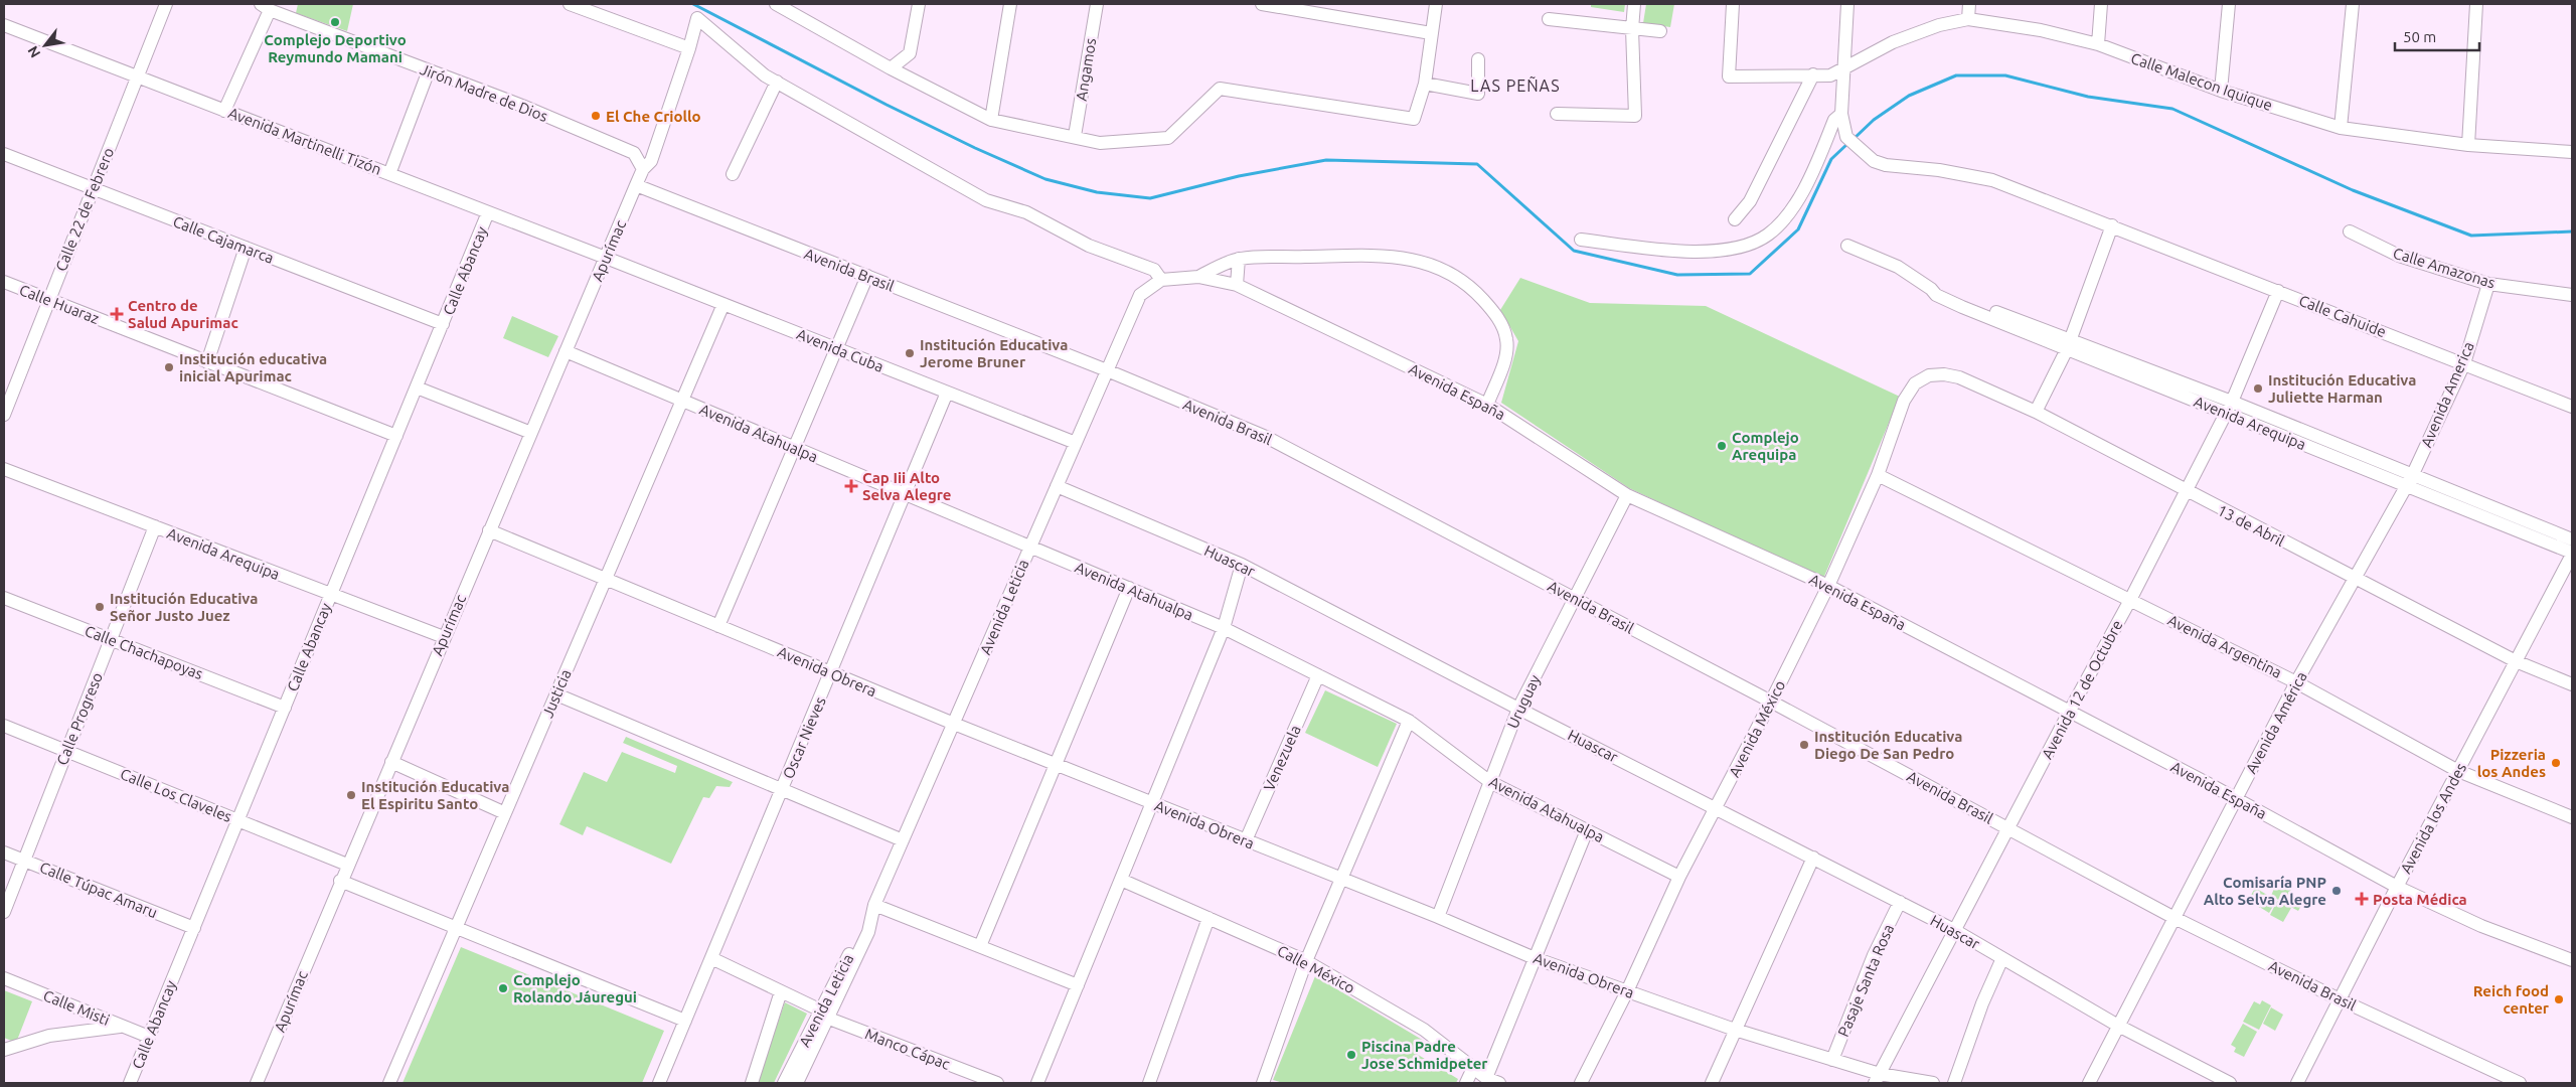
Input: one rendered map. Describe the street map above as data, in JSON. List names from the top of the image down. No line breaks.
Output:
{"streets":{"street":["Angamos","Calle Malecon Iquique","Jirón Madre de Dios","Avenida Martinelli Tizón","Calle 22 de Febrero","Calle Cajamarca","Apurímac","Calle Amazonas","Avenida Brasil","Calle Abancay","Calle Huaraz","Calle Cahuide","Avenida Cuba","Avenida España","Avenida America","Avenida Arequipa","Avenida Atahualpa","13 de Abril","Huascar","Avenida Leticia","Avenida Argentina","Calle Chachapoyas","Avenida Obrera","Avenida 12 de Octubre","Justicia","Uruguay","Calle Progreso","Avenida América","Avenida México","Oscar Nieves","Venezuela","Calle Los Claveles","Avenida los Andes","Calle Túpac Amaru","Calle México","Pasaje Santa Rosa","Calle Misti","Manco Cápac"]},"crossings":[["Jirón Madre de Dios","Apurímac"],["Avenida Martinelli Tizón","Calle 22 de Febrero"],["Avenida Martinelli Tizón","Apurímac"],["Avenida Martinelli Tizón","Calle Abancay"],["Avenida Martinelli Tizón","Avenida Cuba"],["Calle 22 de Febrero","Calle Cajamarca"],["Calle 22 de Febrero","Calle Huaraz"],["Calle Cajamarca","Calle Abancay"],["Apurímac","Avenida Brasil"],["Apurímac","Avenida Cuba"],["Apurímac","Avenida Arequipa"],["Apurímac","Avenida Atahualpa"],["Apurímac","Avenida Obrera"],["Apurímac","Calle Los Claveles"],["Calle Amazonas","Avenida America"],["Avenida Brasil","Avenida Leticia"],["Avenida Brasil","Avenida 12 de Octubre"],["Avenida Brasil","Uruguay"],["Avenida Brasil","Avenida América"],["Avenida Brasil","Avenida México"],["Avenida Brasil","Avenida los Andes"],["Calle Abancay","Calle Huaraz"],["Calle Abancay","Avenida Arequipa"],["Calle Abancay","Calle Chachapoyas"],["Calle Abancay","Calle Los Claveles"],["Calle Abancay","Calle Túpac Amaru"],["Calle Abancay","Calle Misti"],["Calle Cahuide","Avenida America"],["Calle Cahuide","Avenida 12 de Octubre"],["Avenida Cuba","Avenida Leticia"],["Avenida Cuba","Justicia"],["Avenida Cuba","Oscar Nieves"],["Avenida España","Avenida Leticia"],["Avenida España","Avenida 12 de Octubre"],["Avenida España","Uruguay"],["Avenida España","Avenida América"],["Avenida España","Avenida México"],["Avenida España","Avenida los Andes"],["Avenida America","Avenida Arequipa"],["Avenida America","Avenida América"],["Avenida Arequipa","Avenida 12 de Octubre"],["Avenida Arequipa","Calle Progreso"],["Avenida Arequipa","Avenida América"],["Avenida Arequipa","Avenida los Andes"],["Avenida Atahualpa","Avenida Leticia"],["Avenida Atahualpa","Justicia"],["Avenida Atahualpa","Uruguay"],["Avenida Atahualpa","Avenida México"],["Avenida Atahualpa","Oscar Nieves"],["Avenida Atahualpa","Venezuela"],["13 de Abril","Avenida 12 de Octubre"],["13 de Abril","Avenida América"],["13 de Abril","Avenida México"],["13 de Abril","Avenida los Andes"],["Huascar","Avenida Leticia"],["Huascar","Avenida 12 de Octubre"],["Huascar","Uruguay"],["Huascar","Avenida América"],["Huascar","Avenida México"],["Huascar","Pasaje Santa Rosa"],["Avenida Leticia","Avenida Obrera"],["Avenida Leticia","Manco Cápac"],["Avenida Argentina","Avenida 12 de Octubre"],["Avenida Argentina","Avenida América"],["Avenida Argentina","Avenida México"],["Avenida Argentina","Avenida los Andes"],["Calle Chachapoyas","Calle Progreso"],["Avenida Obrera","Avenida 12 de Octubre"],["Avenida Obrera","Justicia"],["Avenida Obrera","Uruguay"],["Avenida Obrera","Avenida México"],["Avenida Obrera","Oscar Nieves"],["Avenida Obrera","Venezuela"],["Avenida Obrera","Pasaje Santa Rosa"],["Calle Progreso","Calle Los Claveles"],["Calle Progreso","Calle Túpac Amaru"],["Oscar Nieves","Manco Cápac"]],"districts":["LAS PEÑAS"],"places":{"other":["Complejo Deportivo Reymundo Mamani","El Che Criollo","Institución Educativa Jerome Bruner","Institución educativa inicial Apurimac","Institución Educativa Juliette Harman","Complejo Arequipa","Institución Educativa Señor Justo Juez","Institución Educativa Diego De San Pedro","Pizzeria los Andes","Institución Educativa El Espiritu Santo","Comisaría PNP Alto Selva Alegre","Complejo Rolando Jáuregui","Reich food center","Piscina Padre Jose Schmidpeter"],"health":["Centro de Salud Apurimac","Cap Iii Alto Selva Alegre","Posta Médica"]},"scale_bar":"50 m","north":"bottom left"}
